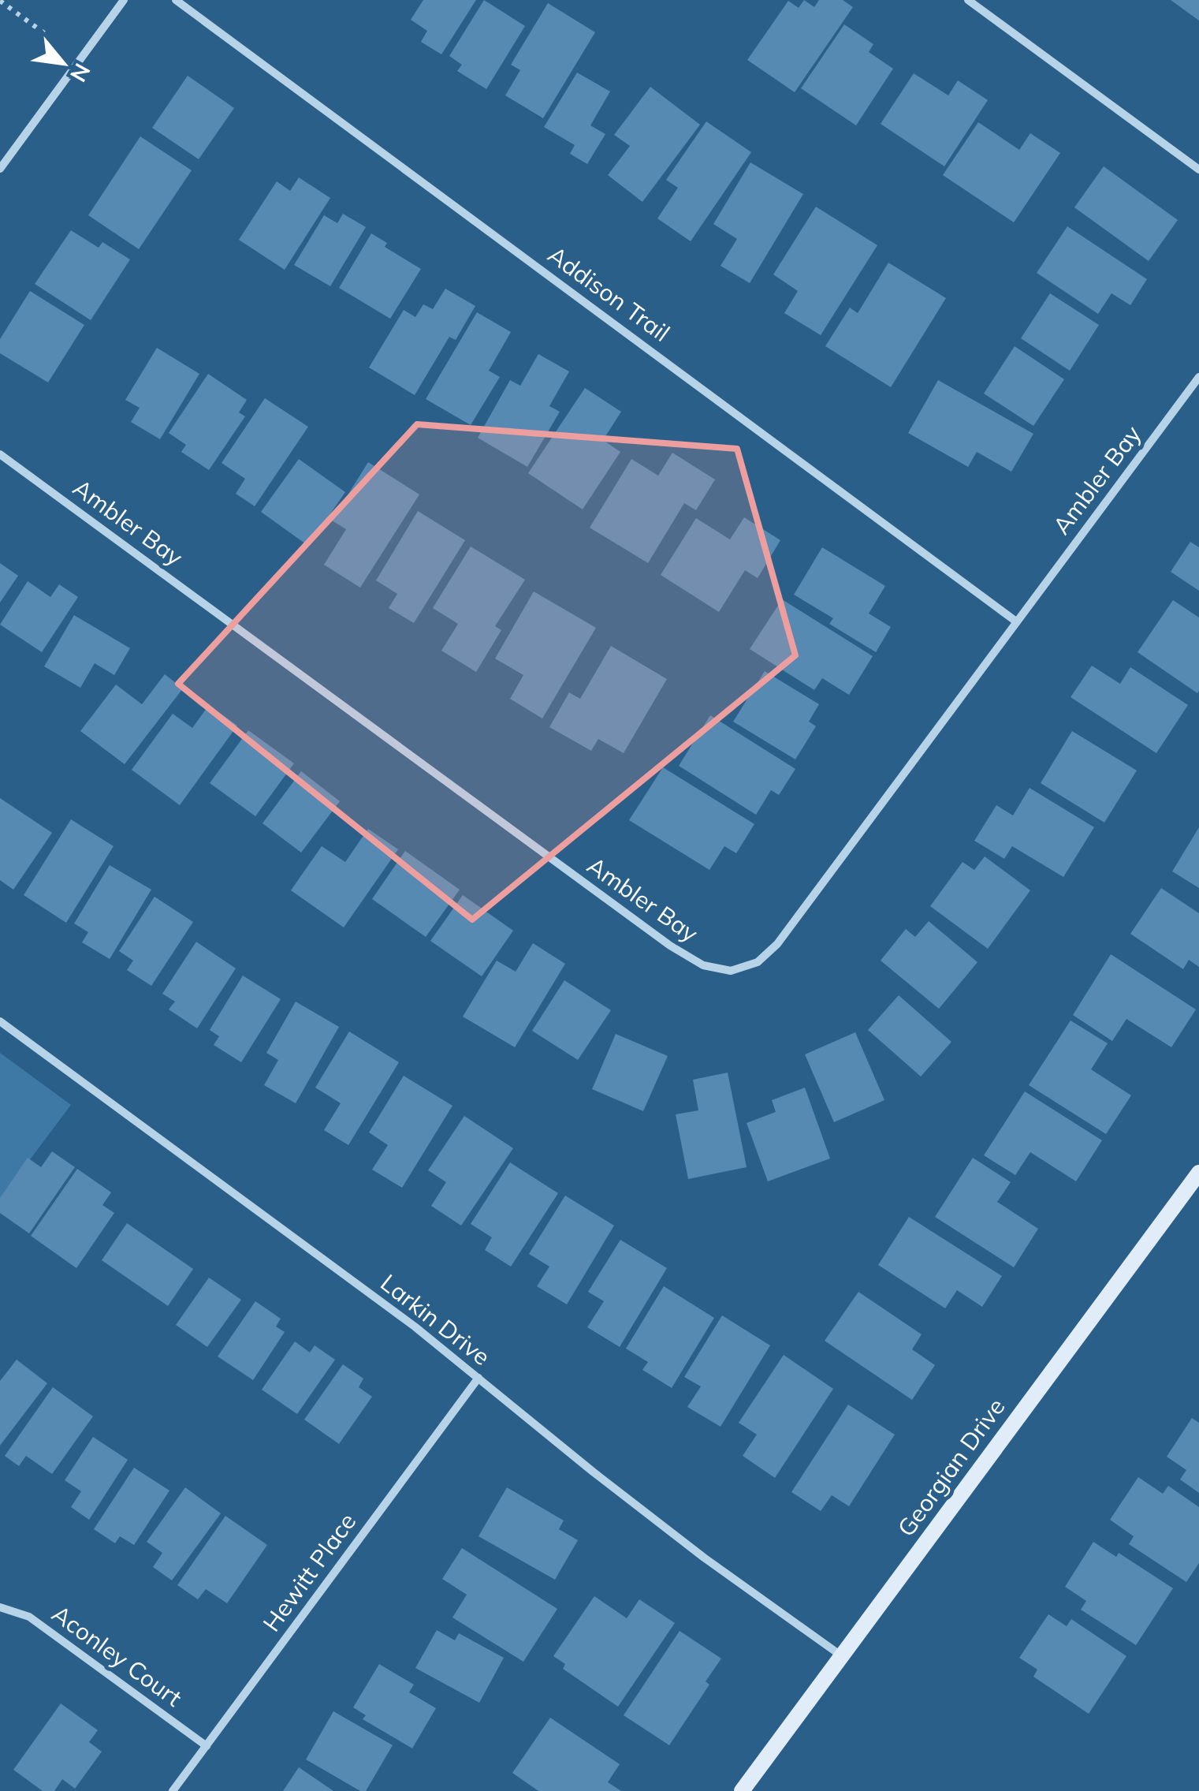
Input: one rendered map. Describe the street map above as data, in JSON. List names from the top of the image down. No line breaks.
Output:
{"streets":{"main road":["Georgian Drive"],"street":["Addison Trail","Ambler Bay","Larkin Drive","Hewitt Place","Aconley Court"]},"crossings":[["Addison Trail","Ambler Bay"],["Larkin Drive","Georgian Drive"],["Larkin Drive","Hewitt Place"],["Hewitt Place","Aconley Court"]],"north":"bottom right"}
